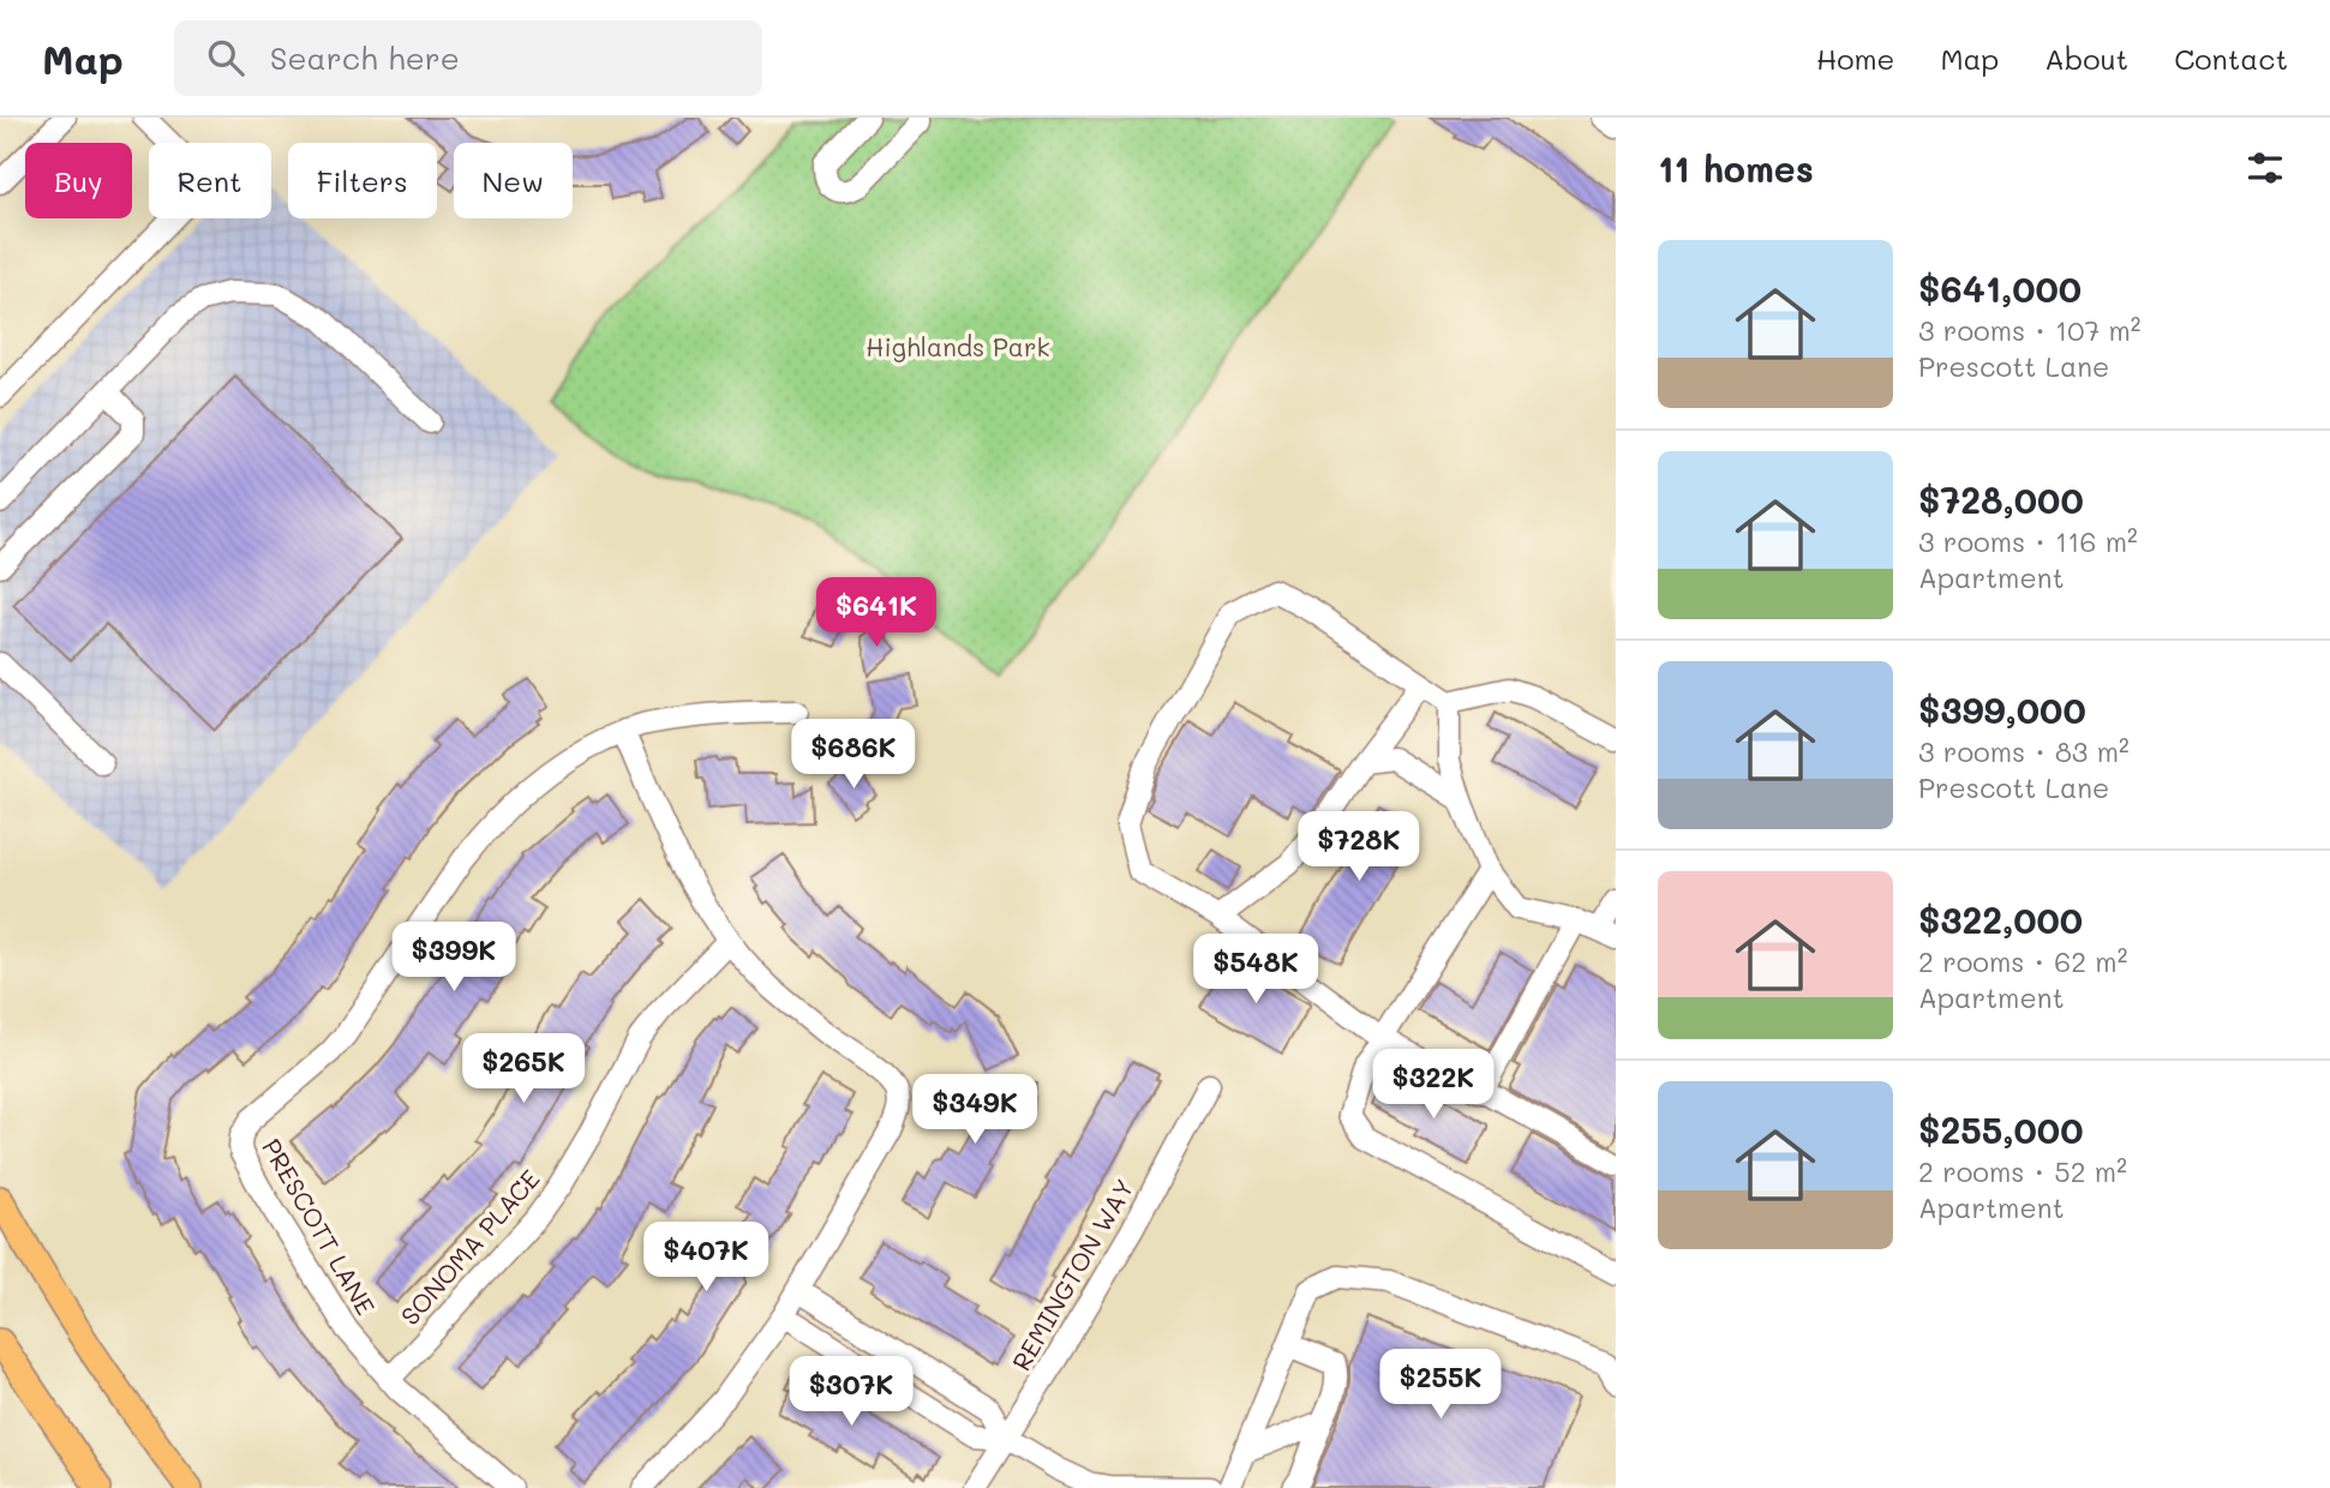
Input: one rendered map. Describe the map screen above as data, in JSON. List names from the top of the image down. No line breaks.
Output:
{"streets":{"street":["PRESCOTT LANE","SONOMA PLACE","REMINGTON WAY"]},"crossings":[["PRESCOTT LANE","SONOMA PLACE"]],"parks":["Highlands Park"],"page":{"header":"Map","search":"Search here","nav":["Home","Map","About","Contact"],"heading":"11 homes","chip":["Buy","Rent","Filters","New"],"list":[{"name":"$641,000","note":"3 rooms · 107 m² · Prescott Lane"},{"name":"$728,000","note":"3 rooms · 116 m² · Apartment"},{"name":"$399,000","note":"3 rooms · 83 m² · Prescott Lane"},{"name":"$322,000","note":"2 rooms · 62 m² · Apartment"},{"name":"$255,000","note":"2 rooms · 52 m² · Apartment"}],"price":["$641K","$686K","$728K","$399K","$548K","$265K","$322K","$349K","$407K","$255K","$307K"]}}
